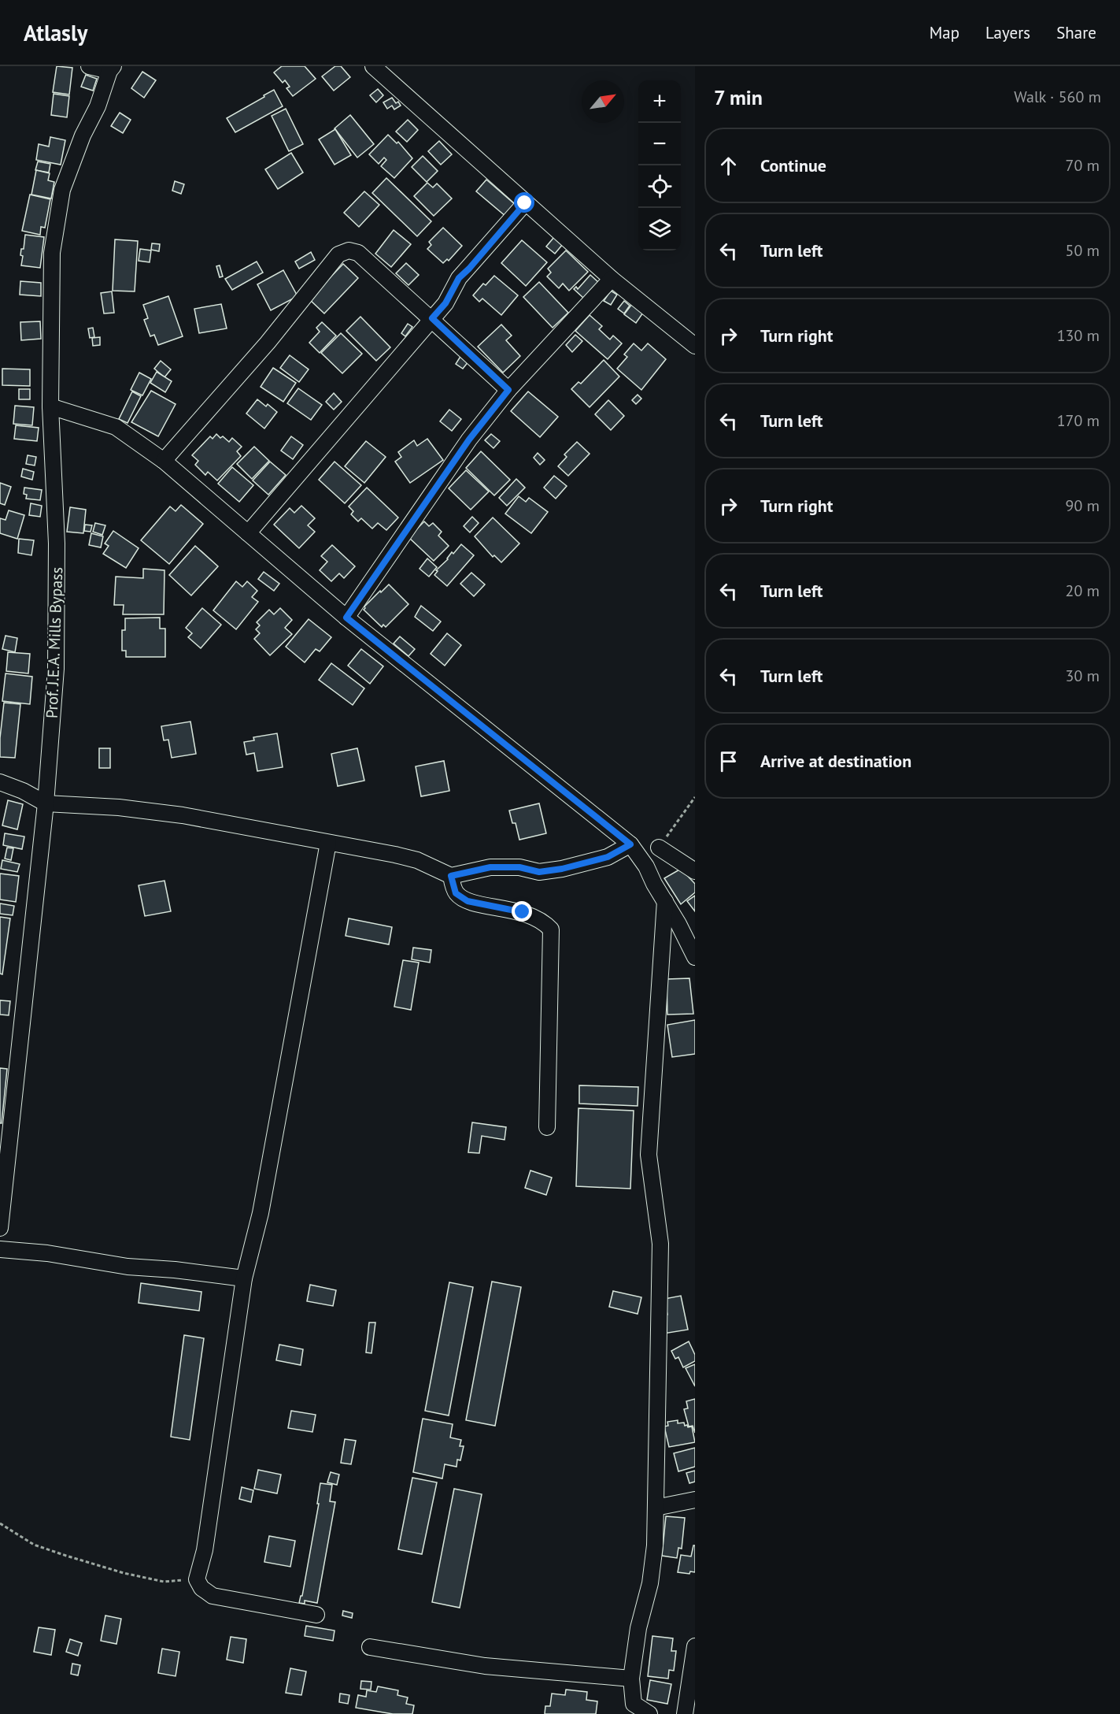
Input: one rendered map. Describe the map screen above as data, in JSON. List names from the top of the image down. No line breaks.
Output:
{"streets":{"street":["Prof. J.E.A. Mills Bypass"]},"north":"top right","page":{"header":"Atlasly","nav":["Map","Layers","Share"],"heading":["7 min","Walk · 560 m"],"map_buttons":["+","−"],"list":[["Continue","70 m"],["Turn left","50 m"],["Turn right","130 m"],["Turn left","170 m"],["Turn right","90 m"],["Turn left","20 m"],["Turn left","30 m"],"Arrive at destination"]}}
